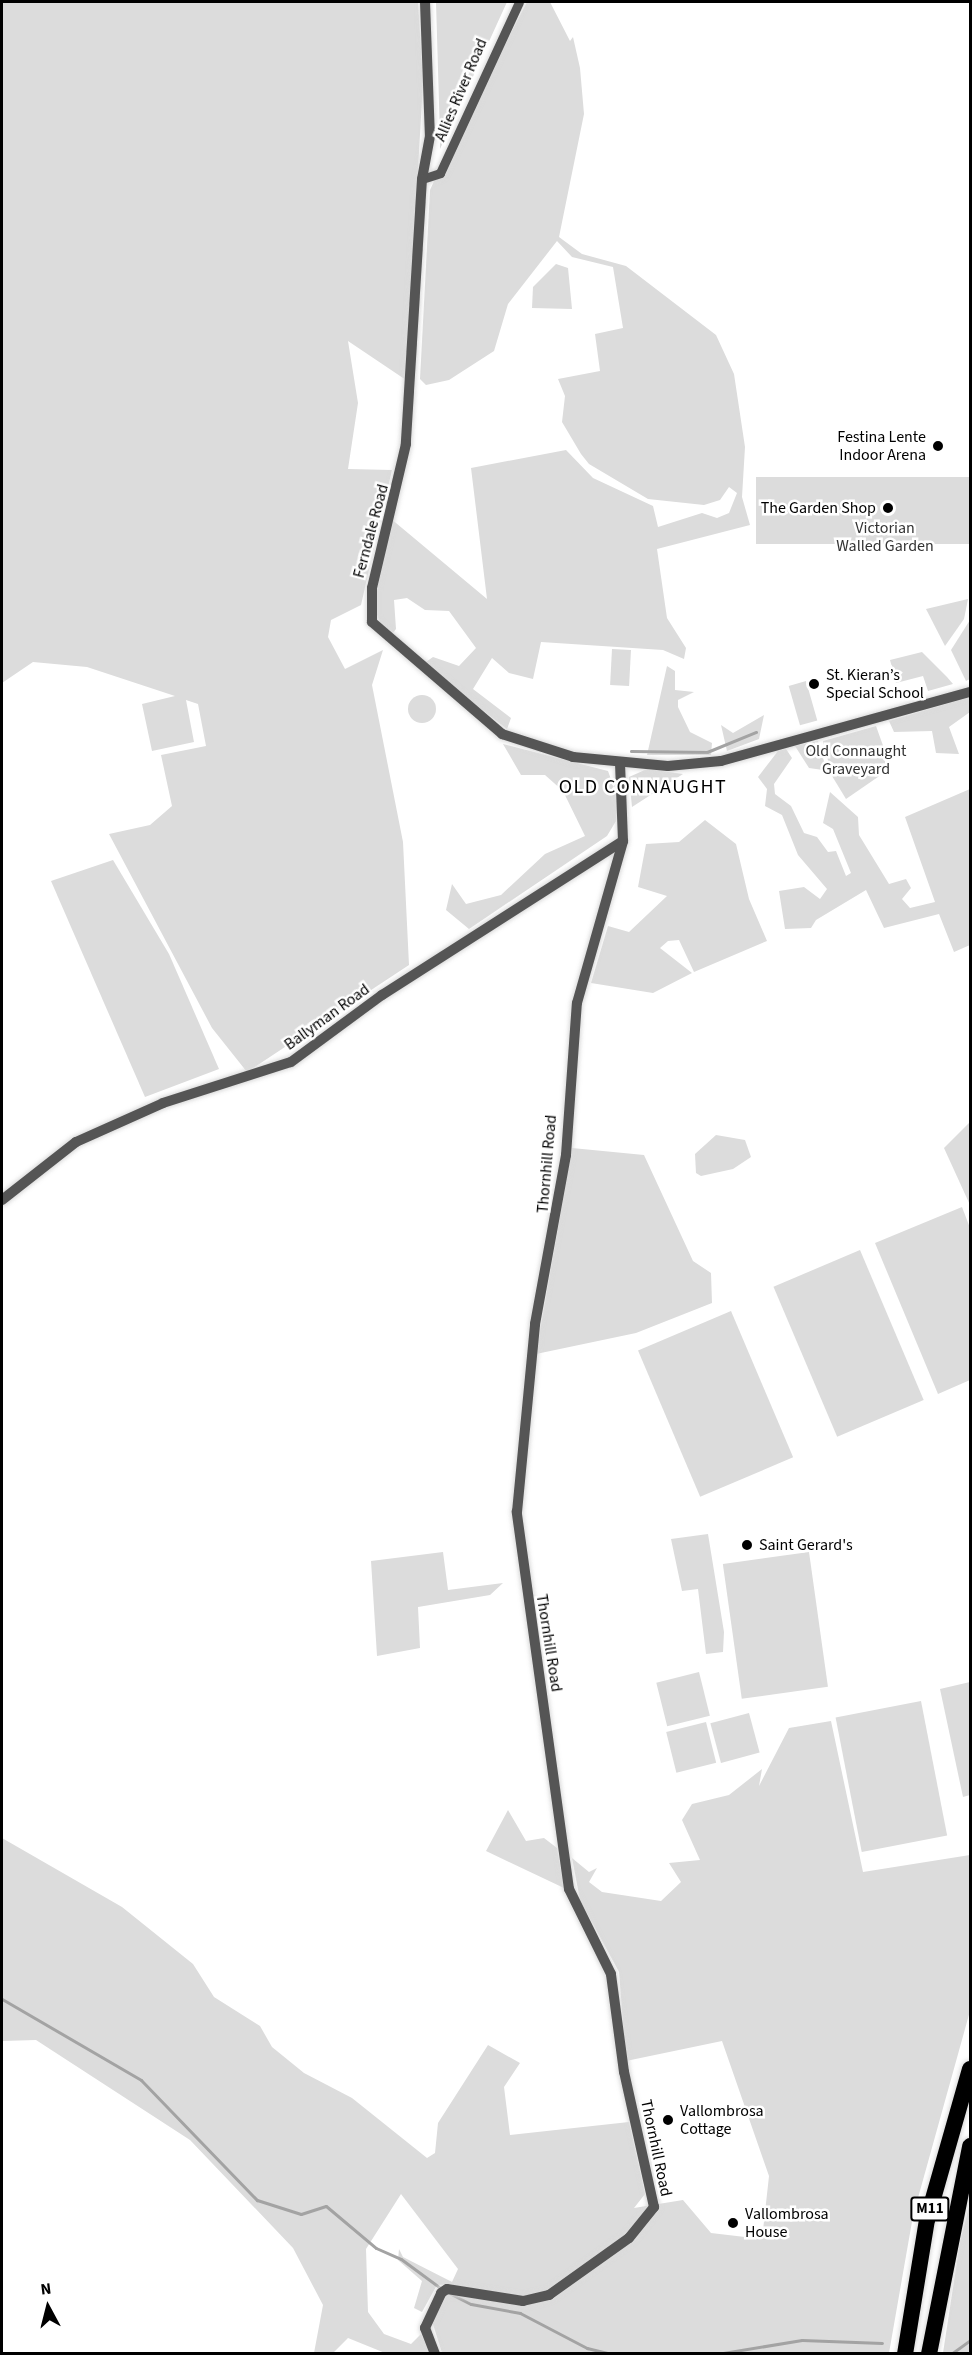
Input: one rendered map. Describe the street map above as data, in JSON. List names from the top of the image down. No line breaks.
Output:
{"streets":{"highway":["M11"],"street":["Allies River Road","Ferndale Road","Ballyman Road","Thornhill Road"]},"crossings":[["Allies River Road","Ferndale Road"],["Ferndale Road","Thornhill Road"],["Ballyman Road","Thornhill Road"]],"districts":["OLD CONNAUGHT"],"parks":["Victorian Walled Garden","Old Connaught Graveyard"],"places":["Festina Lente Indoor Arena","The Garden Shop","St. Kieran’s Special School","Saint Gerard's","Vallombrosa Cottage","Vallombrosa House"],"north":"top"}
